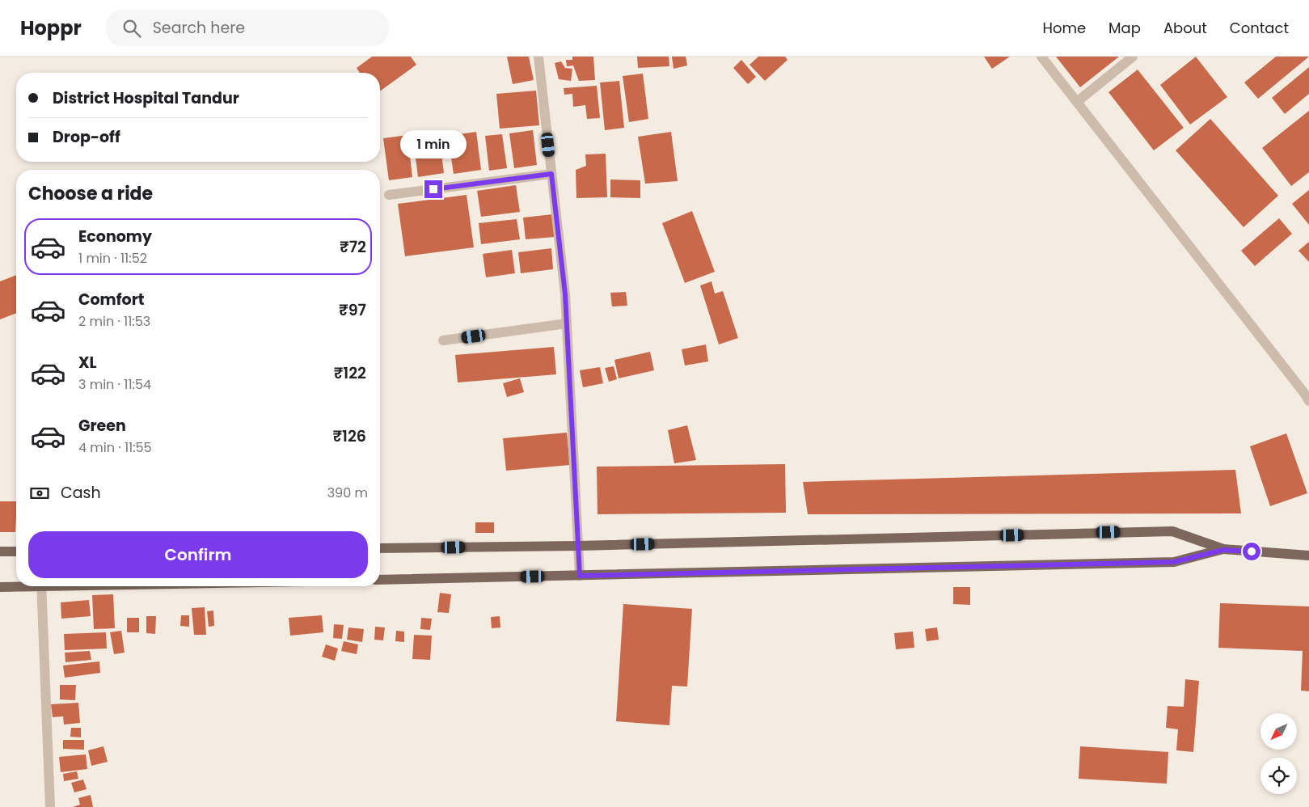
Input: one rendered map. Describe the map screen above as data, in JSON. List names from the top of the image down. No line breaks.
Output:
{"north":"bottom left","page":{"header":"Hoppr","search":"Search here","nav":["Home","Map","About","Contact"],"banner":["District Hospital Tandur","Drop-off"],"bubble":"1 min","heading":"Choose a ride","list":[{"name":"Economy","note":"1 min · 11:52","value":"₹72"},{"name":"Comfort","note":"2 min · 11:53","value":"₹97"},{"name":"XL","note":"3 min · 11:54","value":"₹122"},{"name":"Green","note":"4 min · 11:55","value":"₹126"}],"pay":["Cash","390 m"],"buttons":"Confirm"}}
